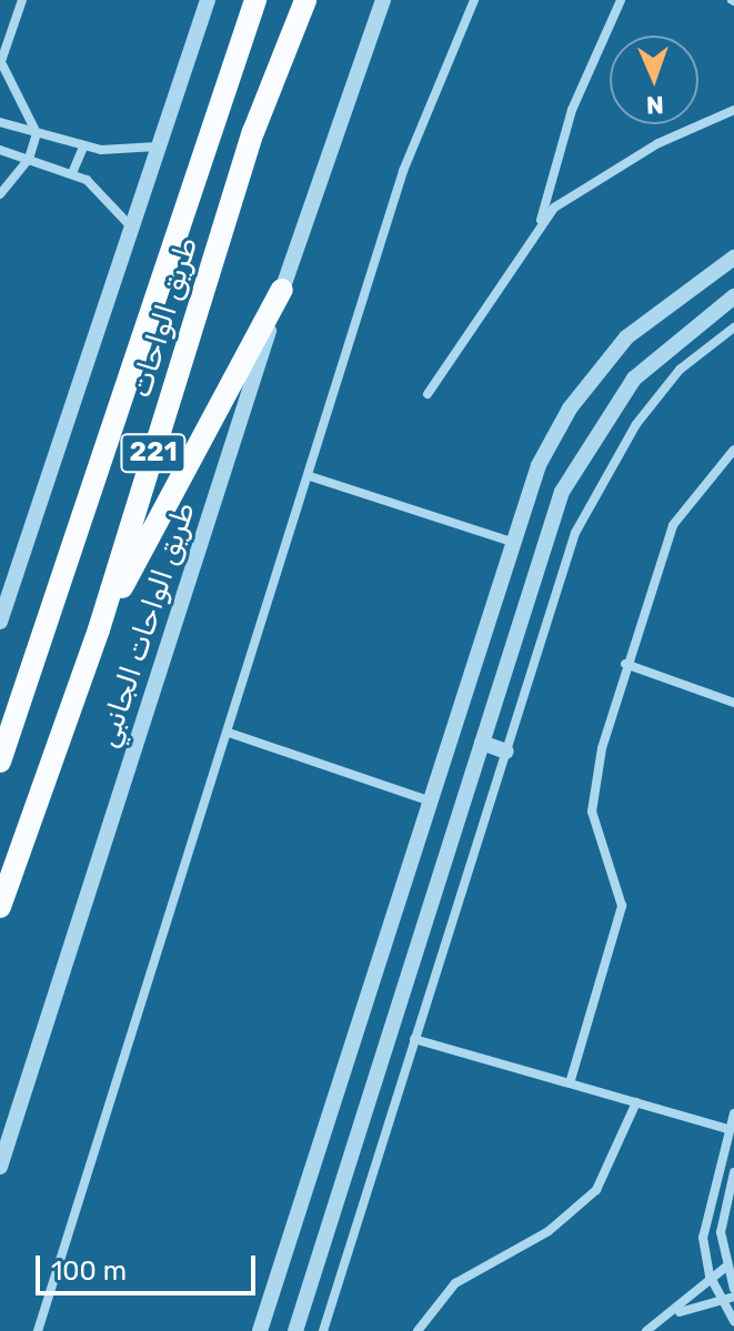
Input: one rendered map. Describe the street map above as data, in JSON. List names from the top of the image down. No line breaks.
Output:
{"streets":{"highway":["طريق الواحات","221"],"street":["طريق الواحات الجانبي"]},"scale_bar":"100 m","north":"bottom"}
